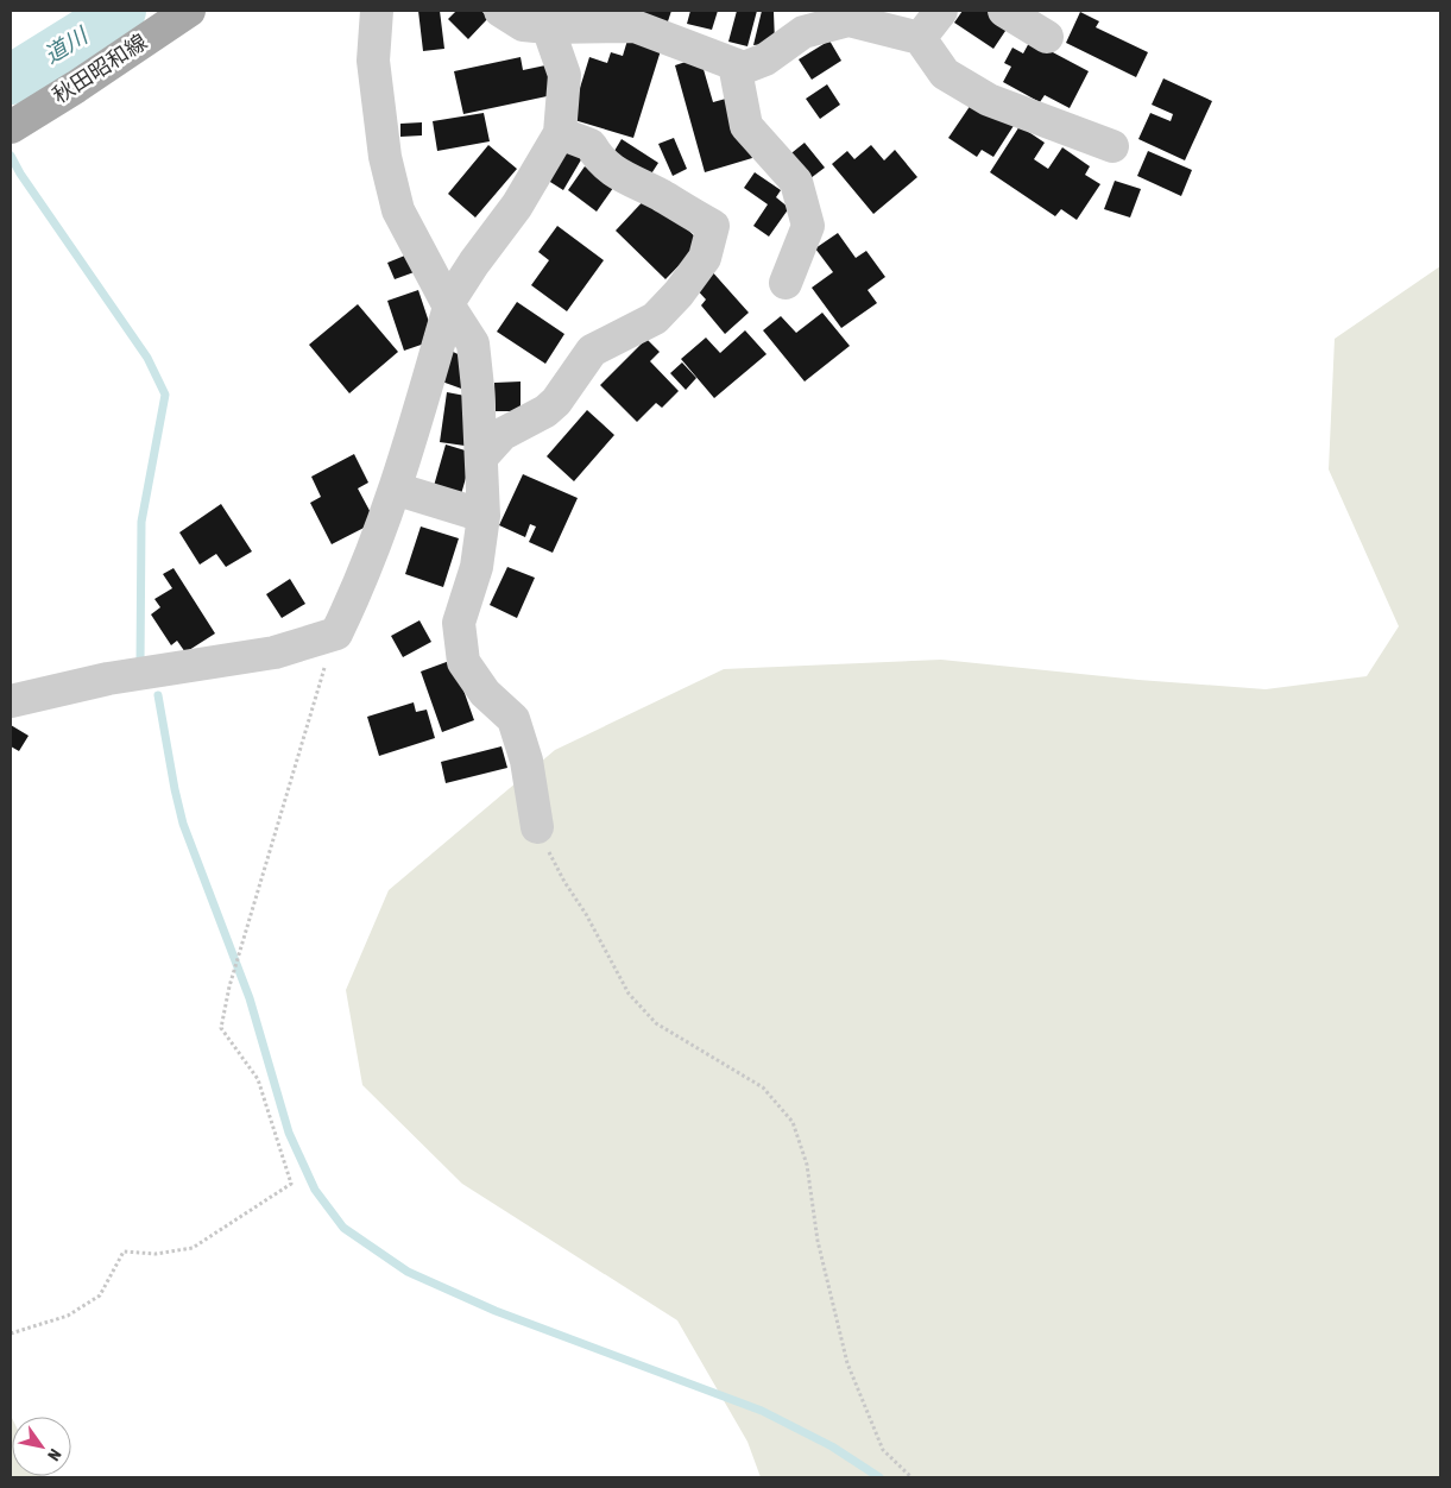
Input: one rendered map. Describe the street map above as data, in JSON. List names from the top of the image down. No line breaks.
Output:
{"streets":{"main road":["秋田昭和線"]},"water":["道川"],"north":"bottom right"}
